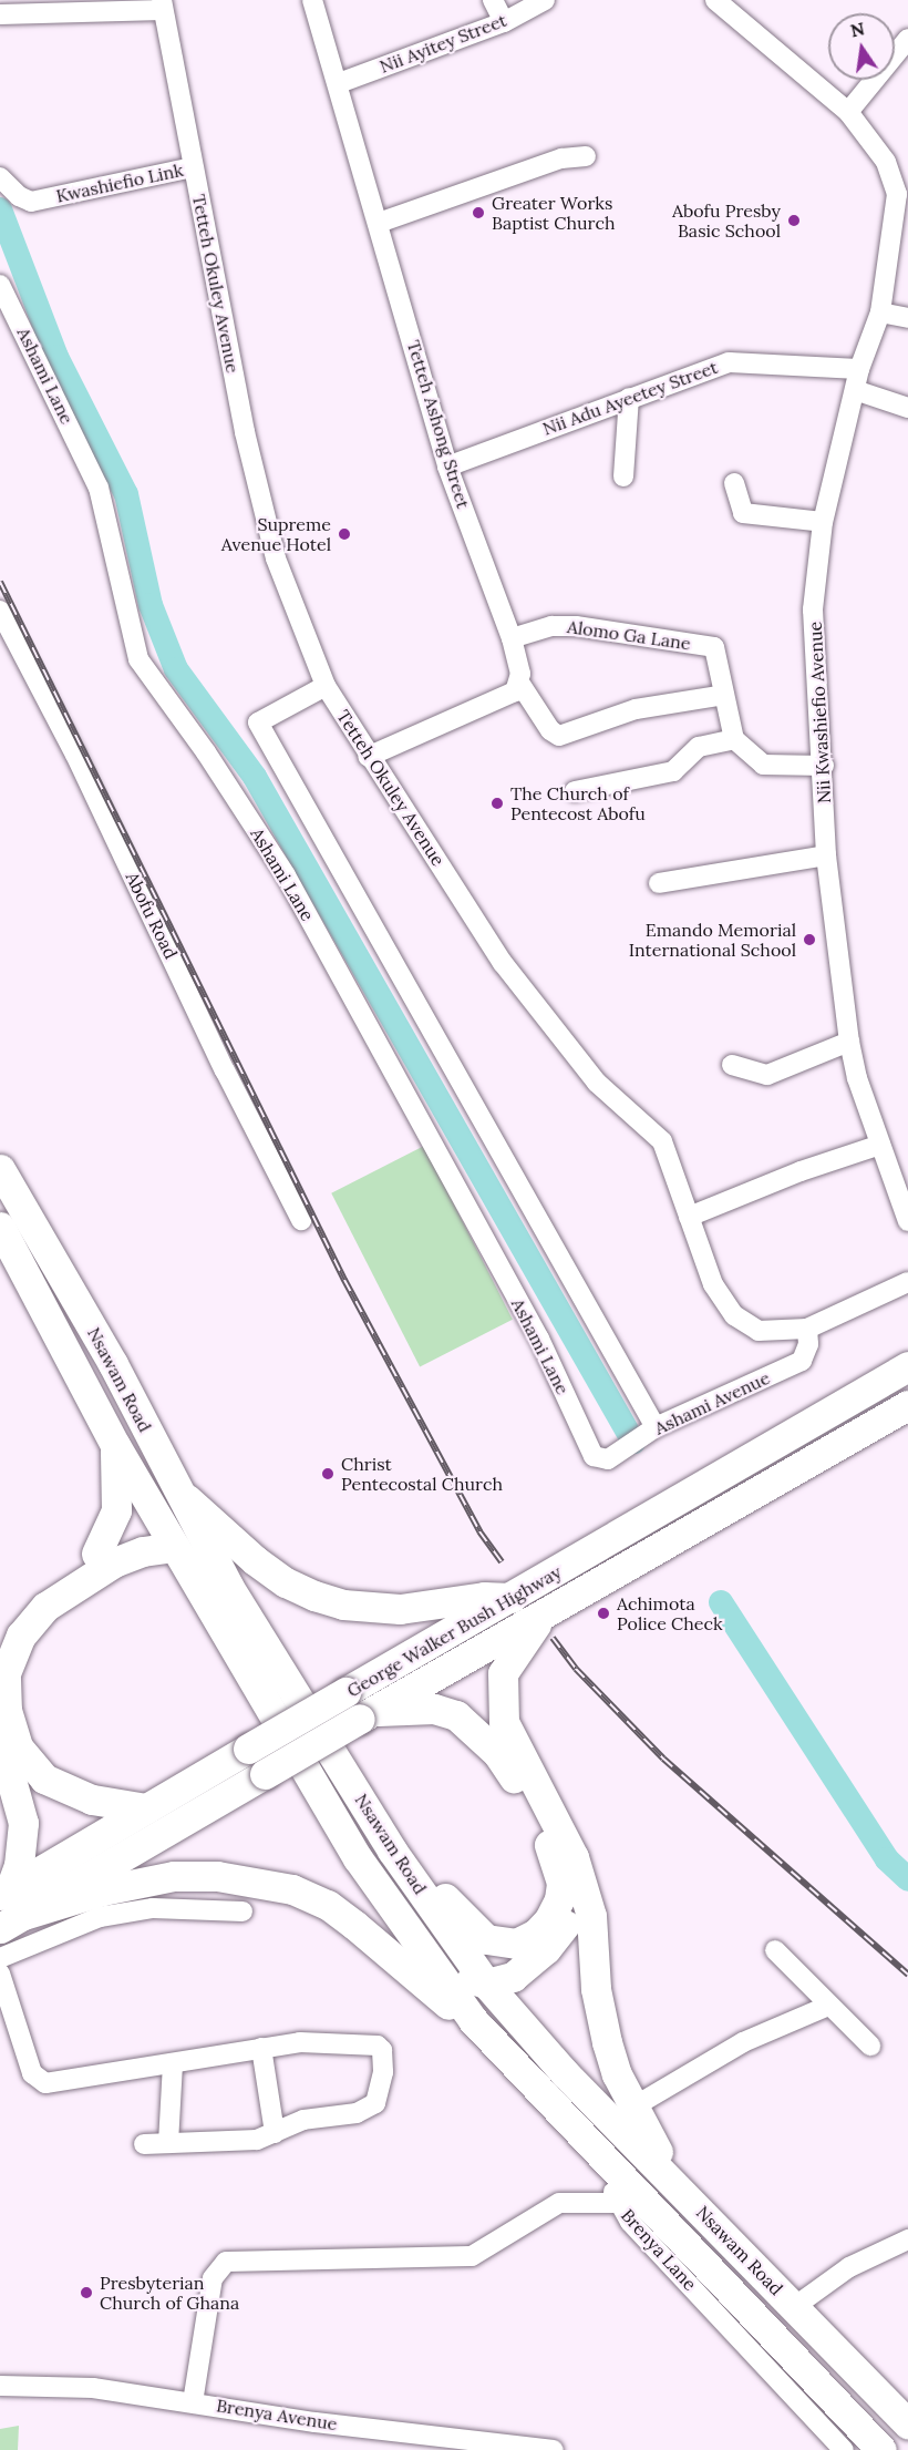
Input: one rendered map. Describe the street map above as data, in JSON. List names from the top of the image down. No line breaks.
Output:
{"streets":{"highway":["Nsawam Road","George Walker Bush Highway"],"street":["Nii Ayitey Street","Kwashiefio Link","Tetteh Okuley Avenue","Ashami Lane","Nii Adu Ayeetey Street","Tetteh Ashong Street","Alomo Ga Lane","Nii Kwashiefio Avenue","Abofu Road","Ashami Avenue","Brenya Lane","Brenya Avenue"]},"crossings":[["Nii Ayitey Street","Tetteh Ashong Street"],["Kwashiefio Link","Tetteh Okuley Avenue"],["Tetteh Okuley Avenue","Ashami Avenue"],["Ashami Lane","Ashami Avenue"],["Nii Adu Ayeetey Street","Tetteh Ashong Street"],["Nii Adu Ayeetey Street","Nii Kwashiefio Avenue"],["Tetteh Ashong Street","Alomo Ga Lane"],["Brenya Lane","Brenya Avenue"]],"places":["Greater Works Baptist Church","Abofu Presby Basic School","Supreme Avenue Hotel","The Church of Pentecost Abofu","Emando Memorial International School","Christ Pentecostal Church","Achimota Police Check","Presbyterian Church of Ghana"],"north":"top"}
